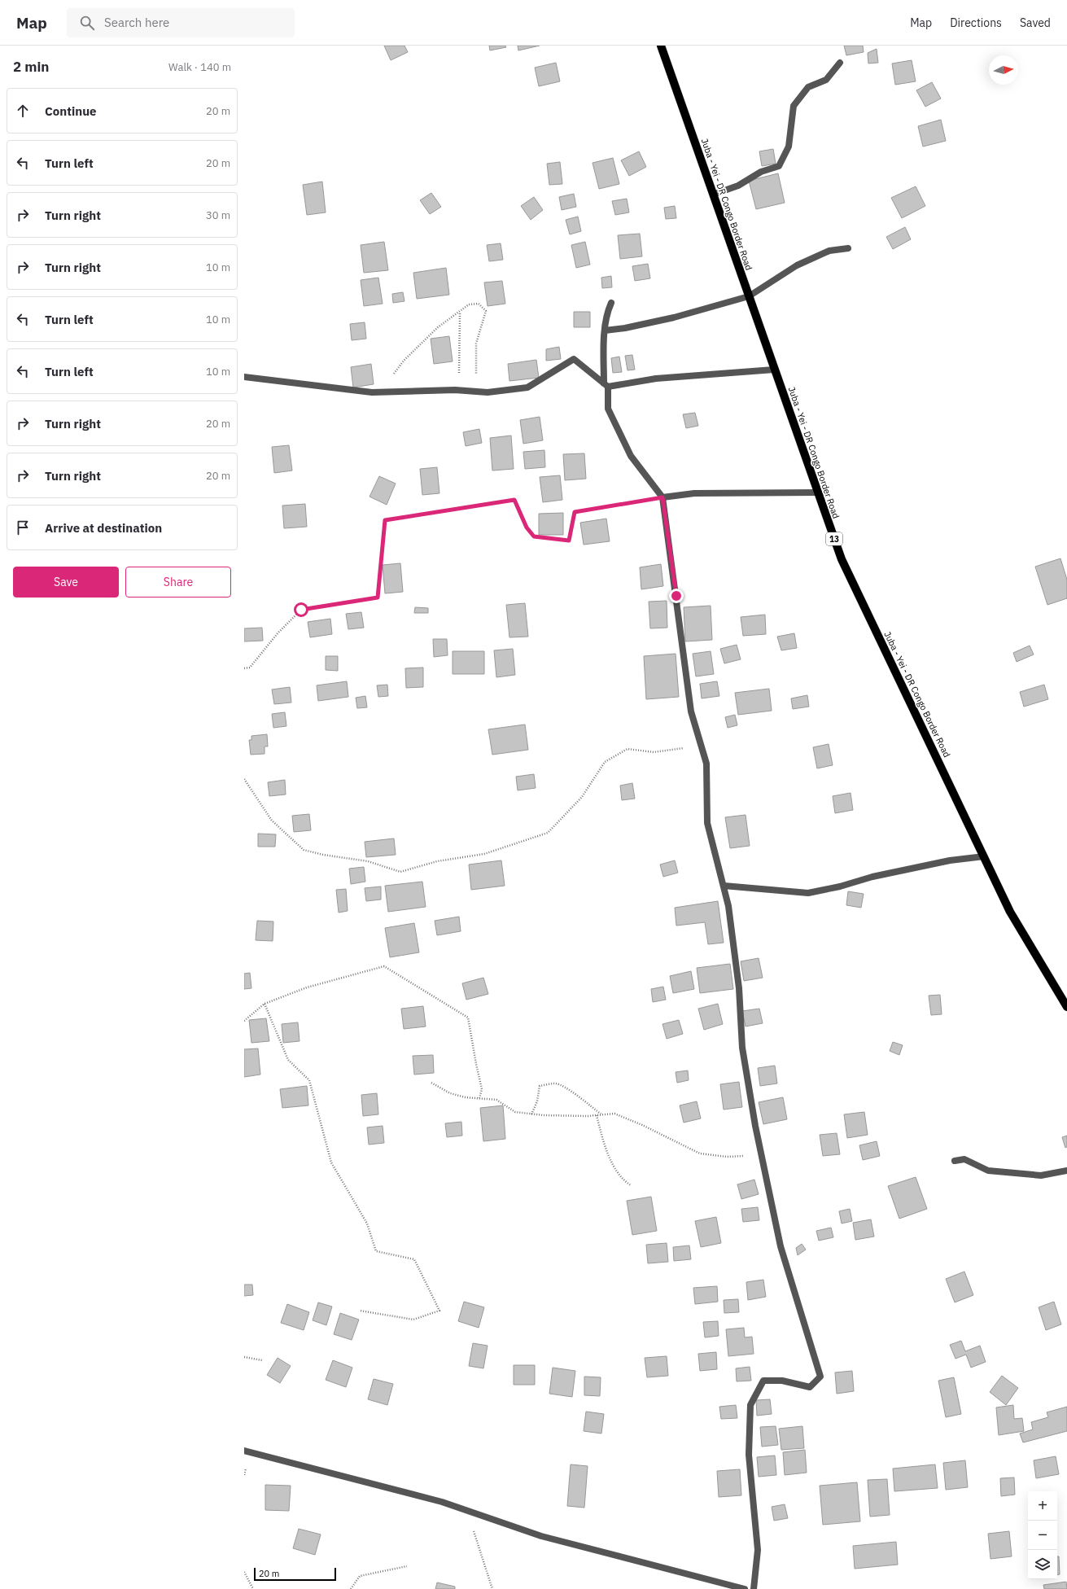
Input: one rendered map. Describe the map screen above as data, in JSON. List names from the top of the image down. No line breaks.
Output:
{"streets":{"main road":["Juba - Yei - DR Congo Border Road","13"]},"scale_bar":"20 m","north":"right","page":{"header":"Map","search":"Search here","nav":["Map","Directions","Saved"],"heading":["2 min","Walk · 140 m"],"list":[["Continue","20 m"],["Turn left","20 m"],["Turn right","30 m"],["Turn right","10 m"],["Turn left","10 m"],["Turn left","10 m"],["Turn right","20 m"],["Turn right","20 m"],"Arrive at destination"],"buttons":["Save","Share"],"map_buttons":["+","−"],"scale":"20 m"}}
